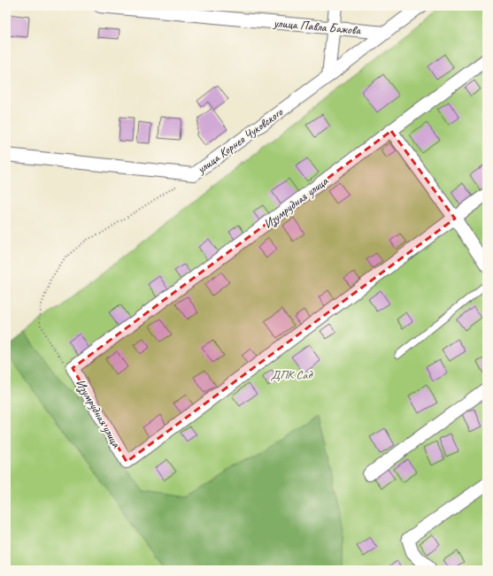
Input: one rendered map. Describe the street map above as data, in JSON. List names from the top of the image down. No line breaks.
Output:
{"streets":{"street":["улица Павла Бажова","улица Корнея Чуковского","Изумрудная улица"]},"crossings":[["улица Павла Бажова","улица Корнея Чуковского"]],"parks":["ДПК Сад"]}
